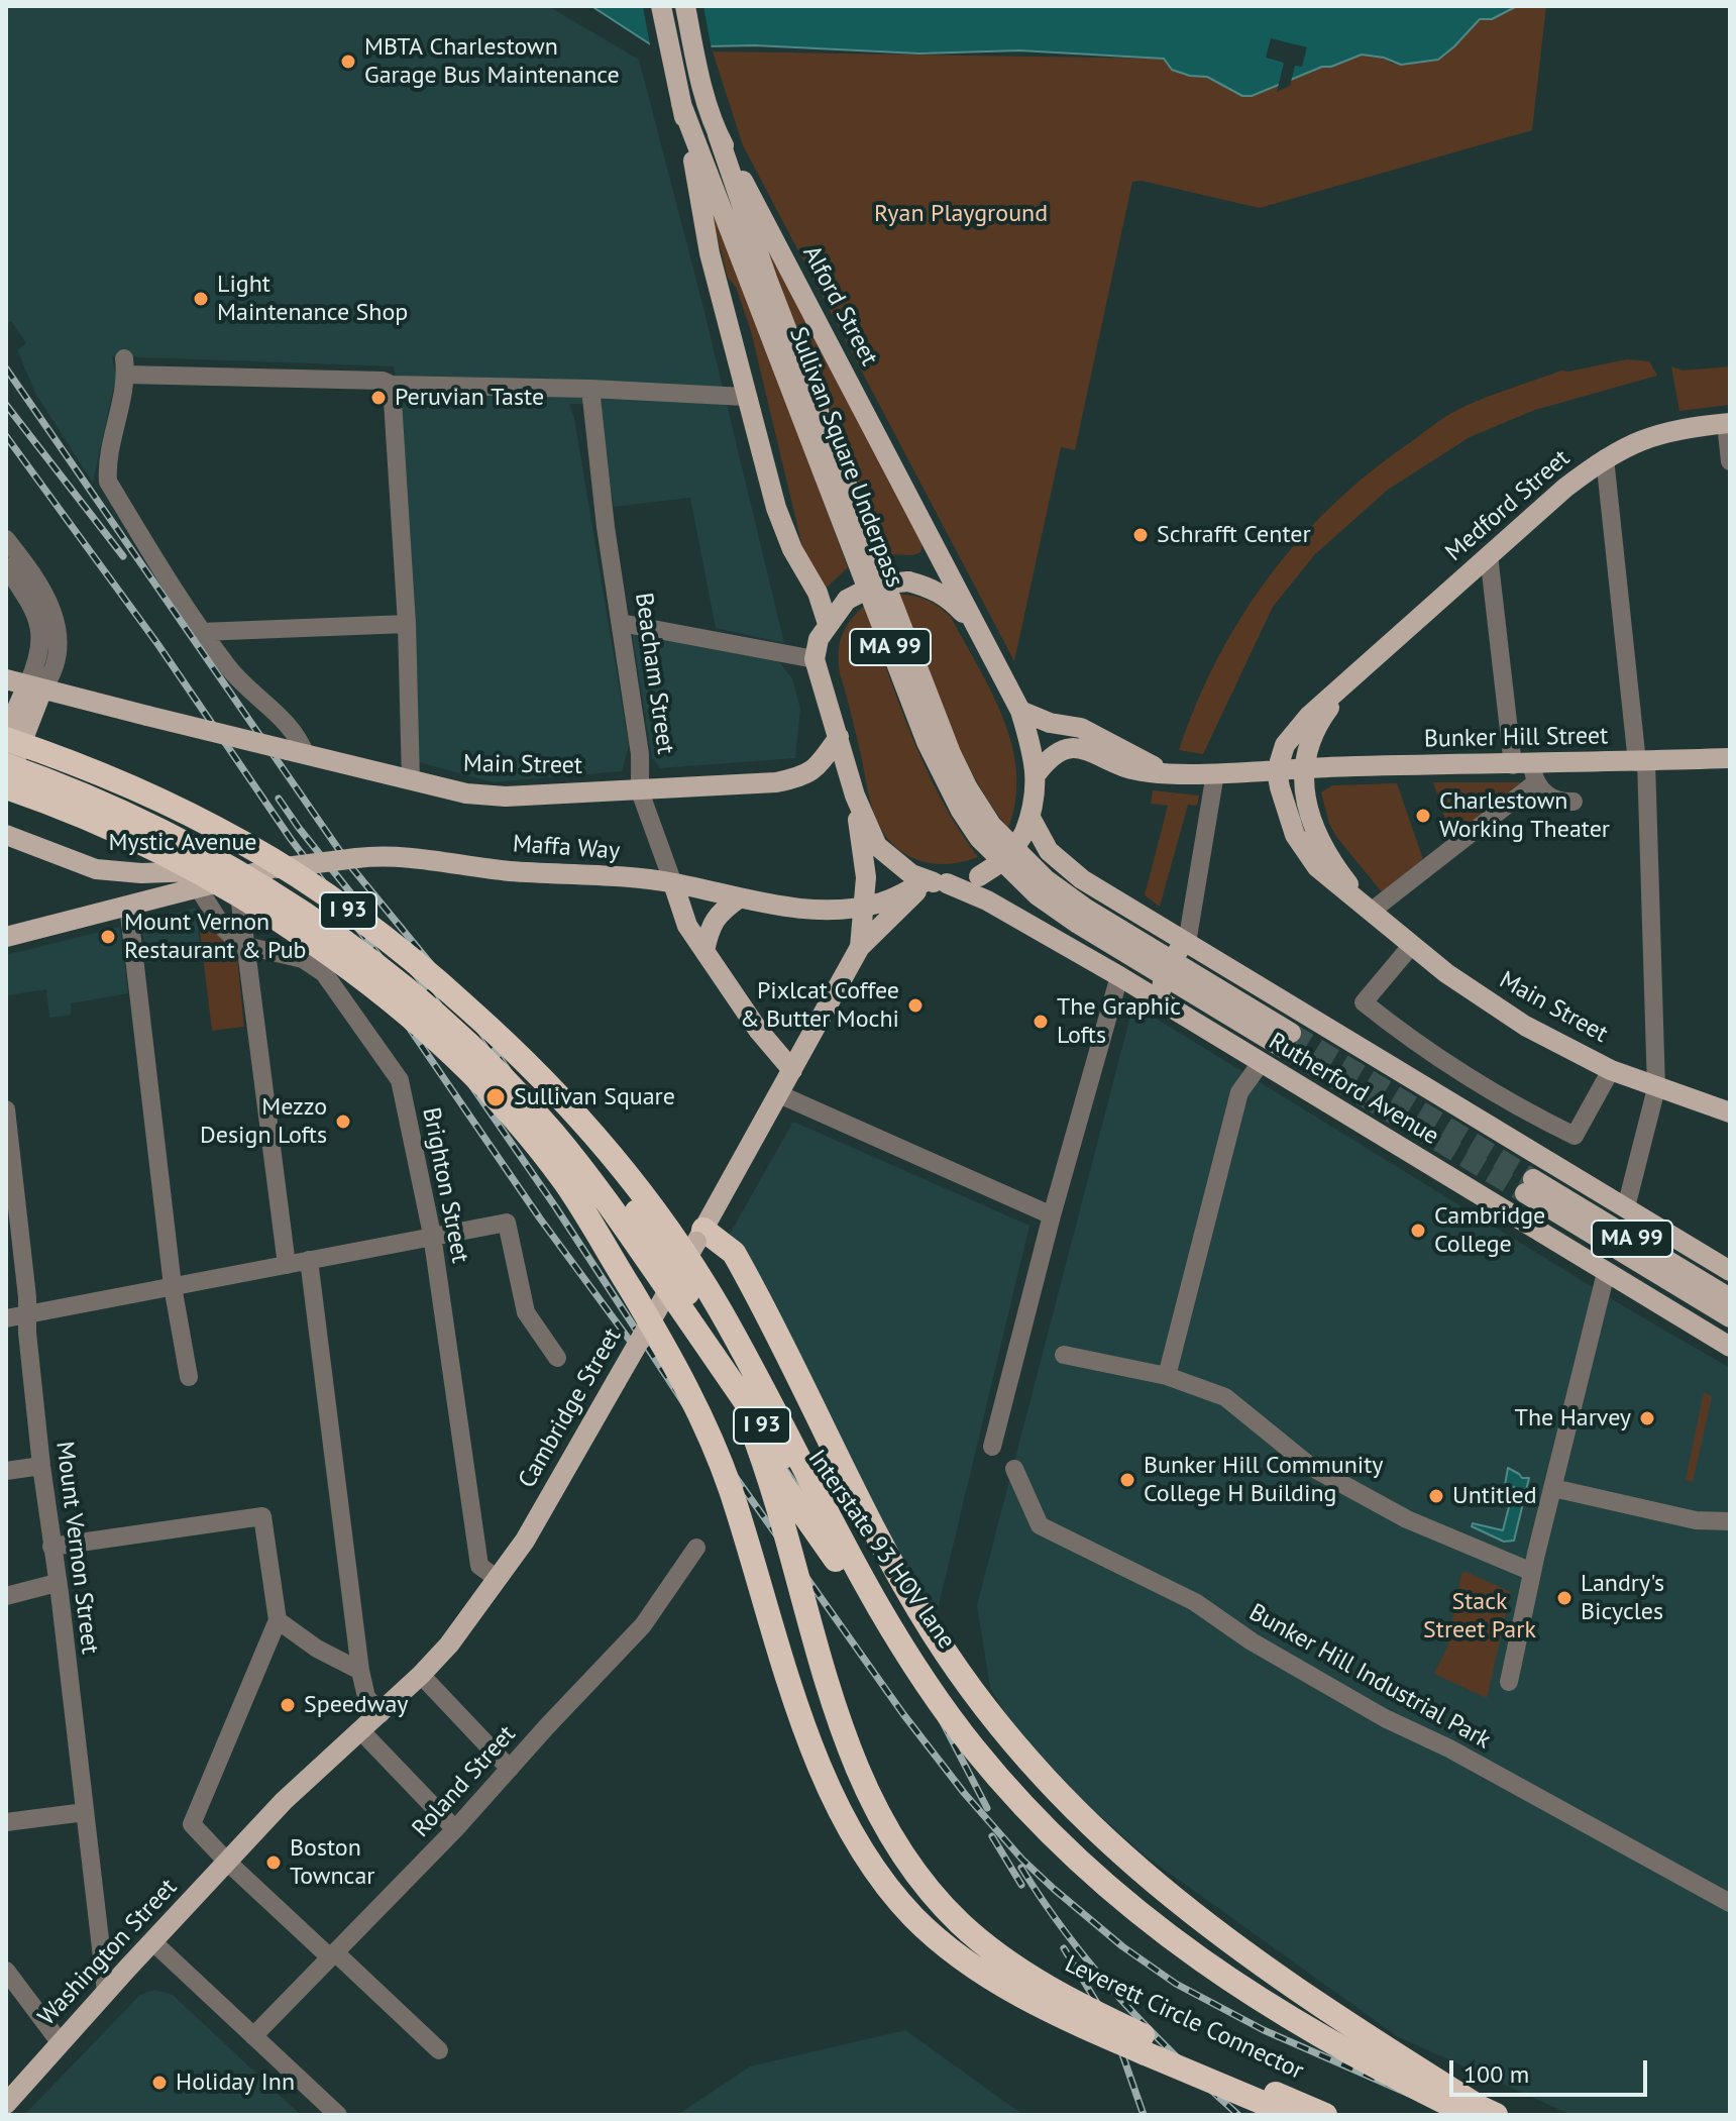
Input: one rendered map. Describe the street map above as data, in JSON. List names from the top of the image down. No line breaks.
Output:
{"streets":{"highway":["I 93","Interstate 93 HOV lane","Leverett Circle Connector"],"main road":["Alford Street","Sullivan Square Underpass","Medford Street","MA 99","Beacham Street","Bunker Hill Street","Main Street","Mystic Avenue","Maffa Way","Rutherford Avenue","Cambridge Street","Washington Street"],"street":["Brighton Street","Mount Vernon Street","Bunker Hill Industrial Park","Roland Street"]},"crossings":[["Alford Street","Sullivan Square Underpass"],["Alford Street","Main Street"],["Alford Street","Maffa Way"],["Alford Street","Rutherford Avenue"],["Alford Street","Cambridge Street"],["Sullivan Square Underpass","MA 99"],["Medford Street","Bunker Hill Street"],["Medford Street","Main Street"],["Beacham Street","Main Street"],["Beacham Street","Maffa Way"],["Beacham Street","Cambridge Street"],["Bunker Hill Street","Main Street"],["Main Street","Maffa Way"],["Main Street","Rutherford Avenue"],["Main Street","Cambridge Street"],["Mystic Avenue","Maffa Way"],["Maffa Way","Rutherford Avenue"],["Maffa Way","Cambridge Street"],["I 93","Interstate 93 HOV lane"],["I 93","Leverett Circle Connector"],["Rutherford Avenue","Cambridge Street"],["Brighton Street","Cambridge Street"],["Cambridge Street","Washington Street"],["Mount Vernon Street","Washington Street"]],"parks":["Ryan Playground","Stack Street Park"],"places":["MBTA Charlestown Garage Bus Maintenance","Light Maintenance Shop","Peruvian Taste","Schrafft Center","Charlestown Working Theater","Mount Vernon Restaurant & Pub","Pixlcat Coffee & Butter Mochi","The Graphic Lofts","Sullivan Square","Mezzo Design Lofts","Cambridge College","The Harvey","Bunker Hill Community College H Building","Untitled","Landry's Bicycles","Speedway","Boston Towncar","Holiday Inn"],"scale_bar":"100 m"}
